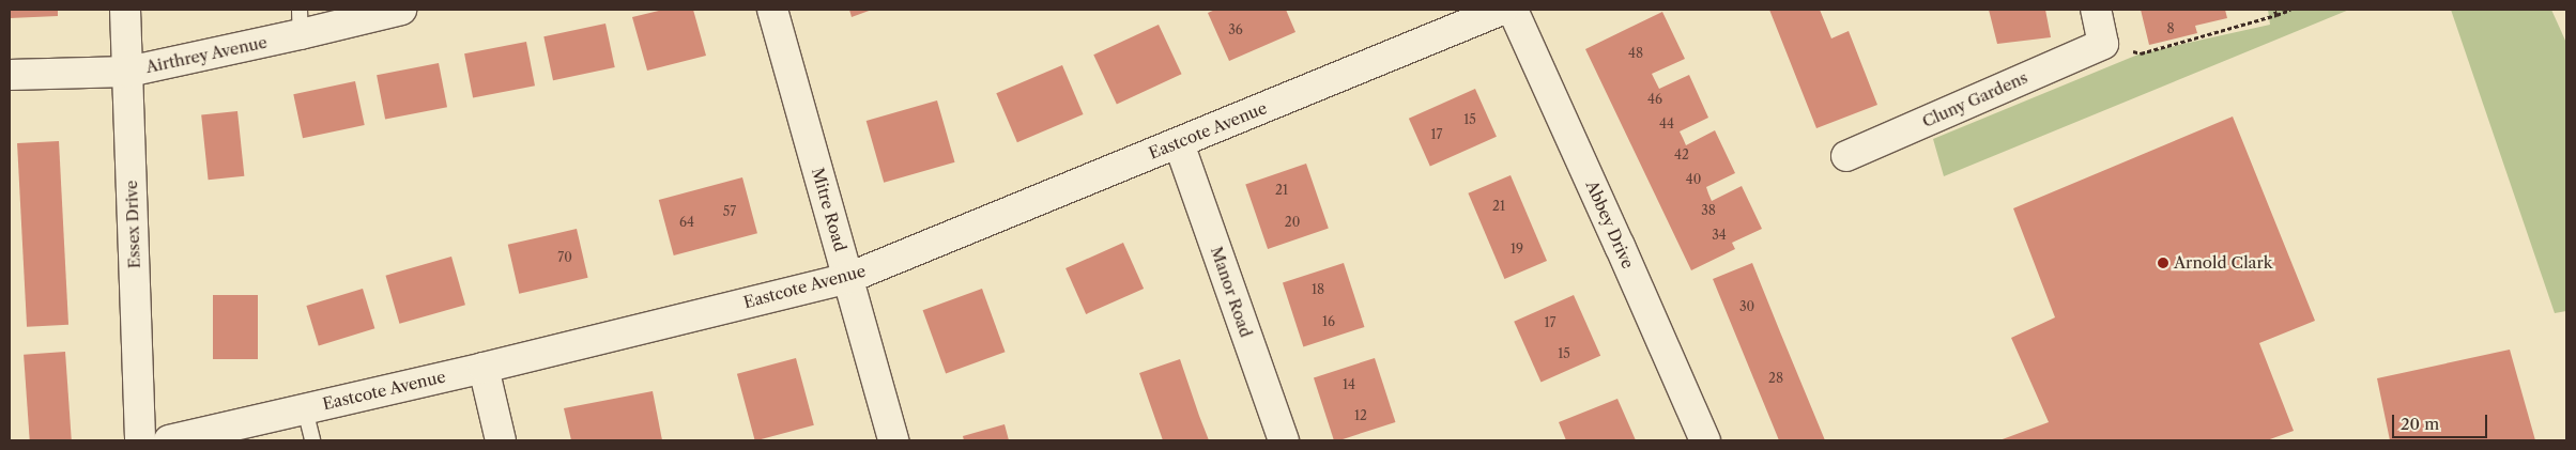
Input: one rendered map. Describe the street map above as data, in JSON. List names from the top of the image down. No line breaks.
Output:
{"streets":{"street":["Airthrey Avenue","Cluny Gardens","Eastcote Avenue","Mitre Road","Essex Drive","Abbey Drive","Manor Road"]},"crossings":[["Airthrey Avenue","Essex Drive"],["Eastcote Avenue","Mitre Road"],["Eastcote Avenue","Manor Road"]],"places":["Arnold Clark"],"house_numbers":["8","36","48","46","15","44","17","42","40","21","21","38","57","64","20","34","19","70","18","30","16","17","15","28","14","12"],"scale_bar":"20 m"}
